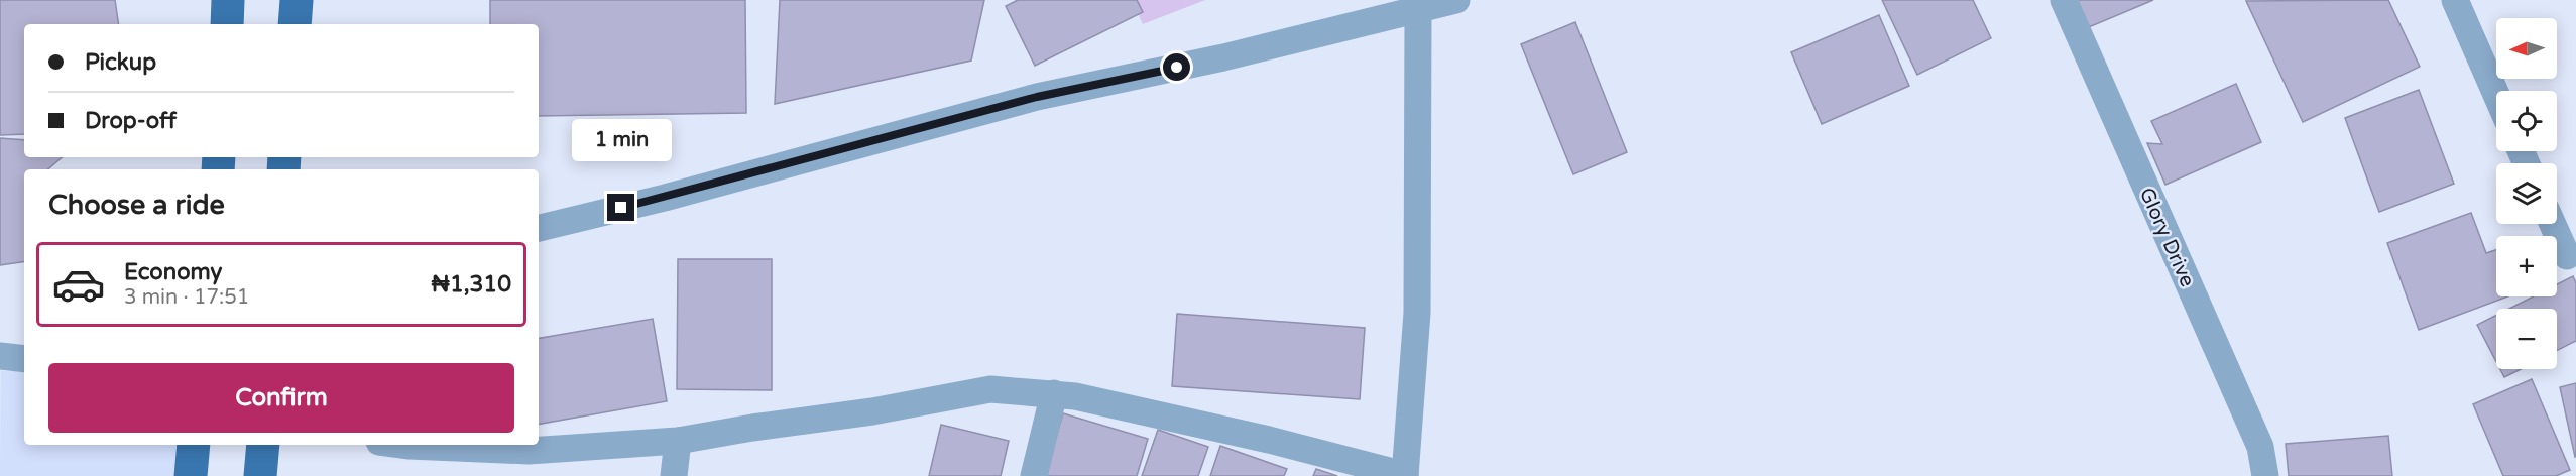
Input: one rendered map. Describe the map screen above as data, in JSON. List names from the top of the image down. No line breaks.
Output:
{"streets":{"street":["Glory Drive"]},"north":"left","page":{"map_buttons":["+","−"],"banner":["Pickup","Drop-off"],"bubble":"1 min","heading":"Choose a ride","list":[{"name":"Economy","note":"3 min · 17:51","value":"₦1,310"}],"buttons":"Confirm"}}
